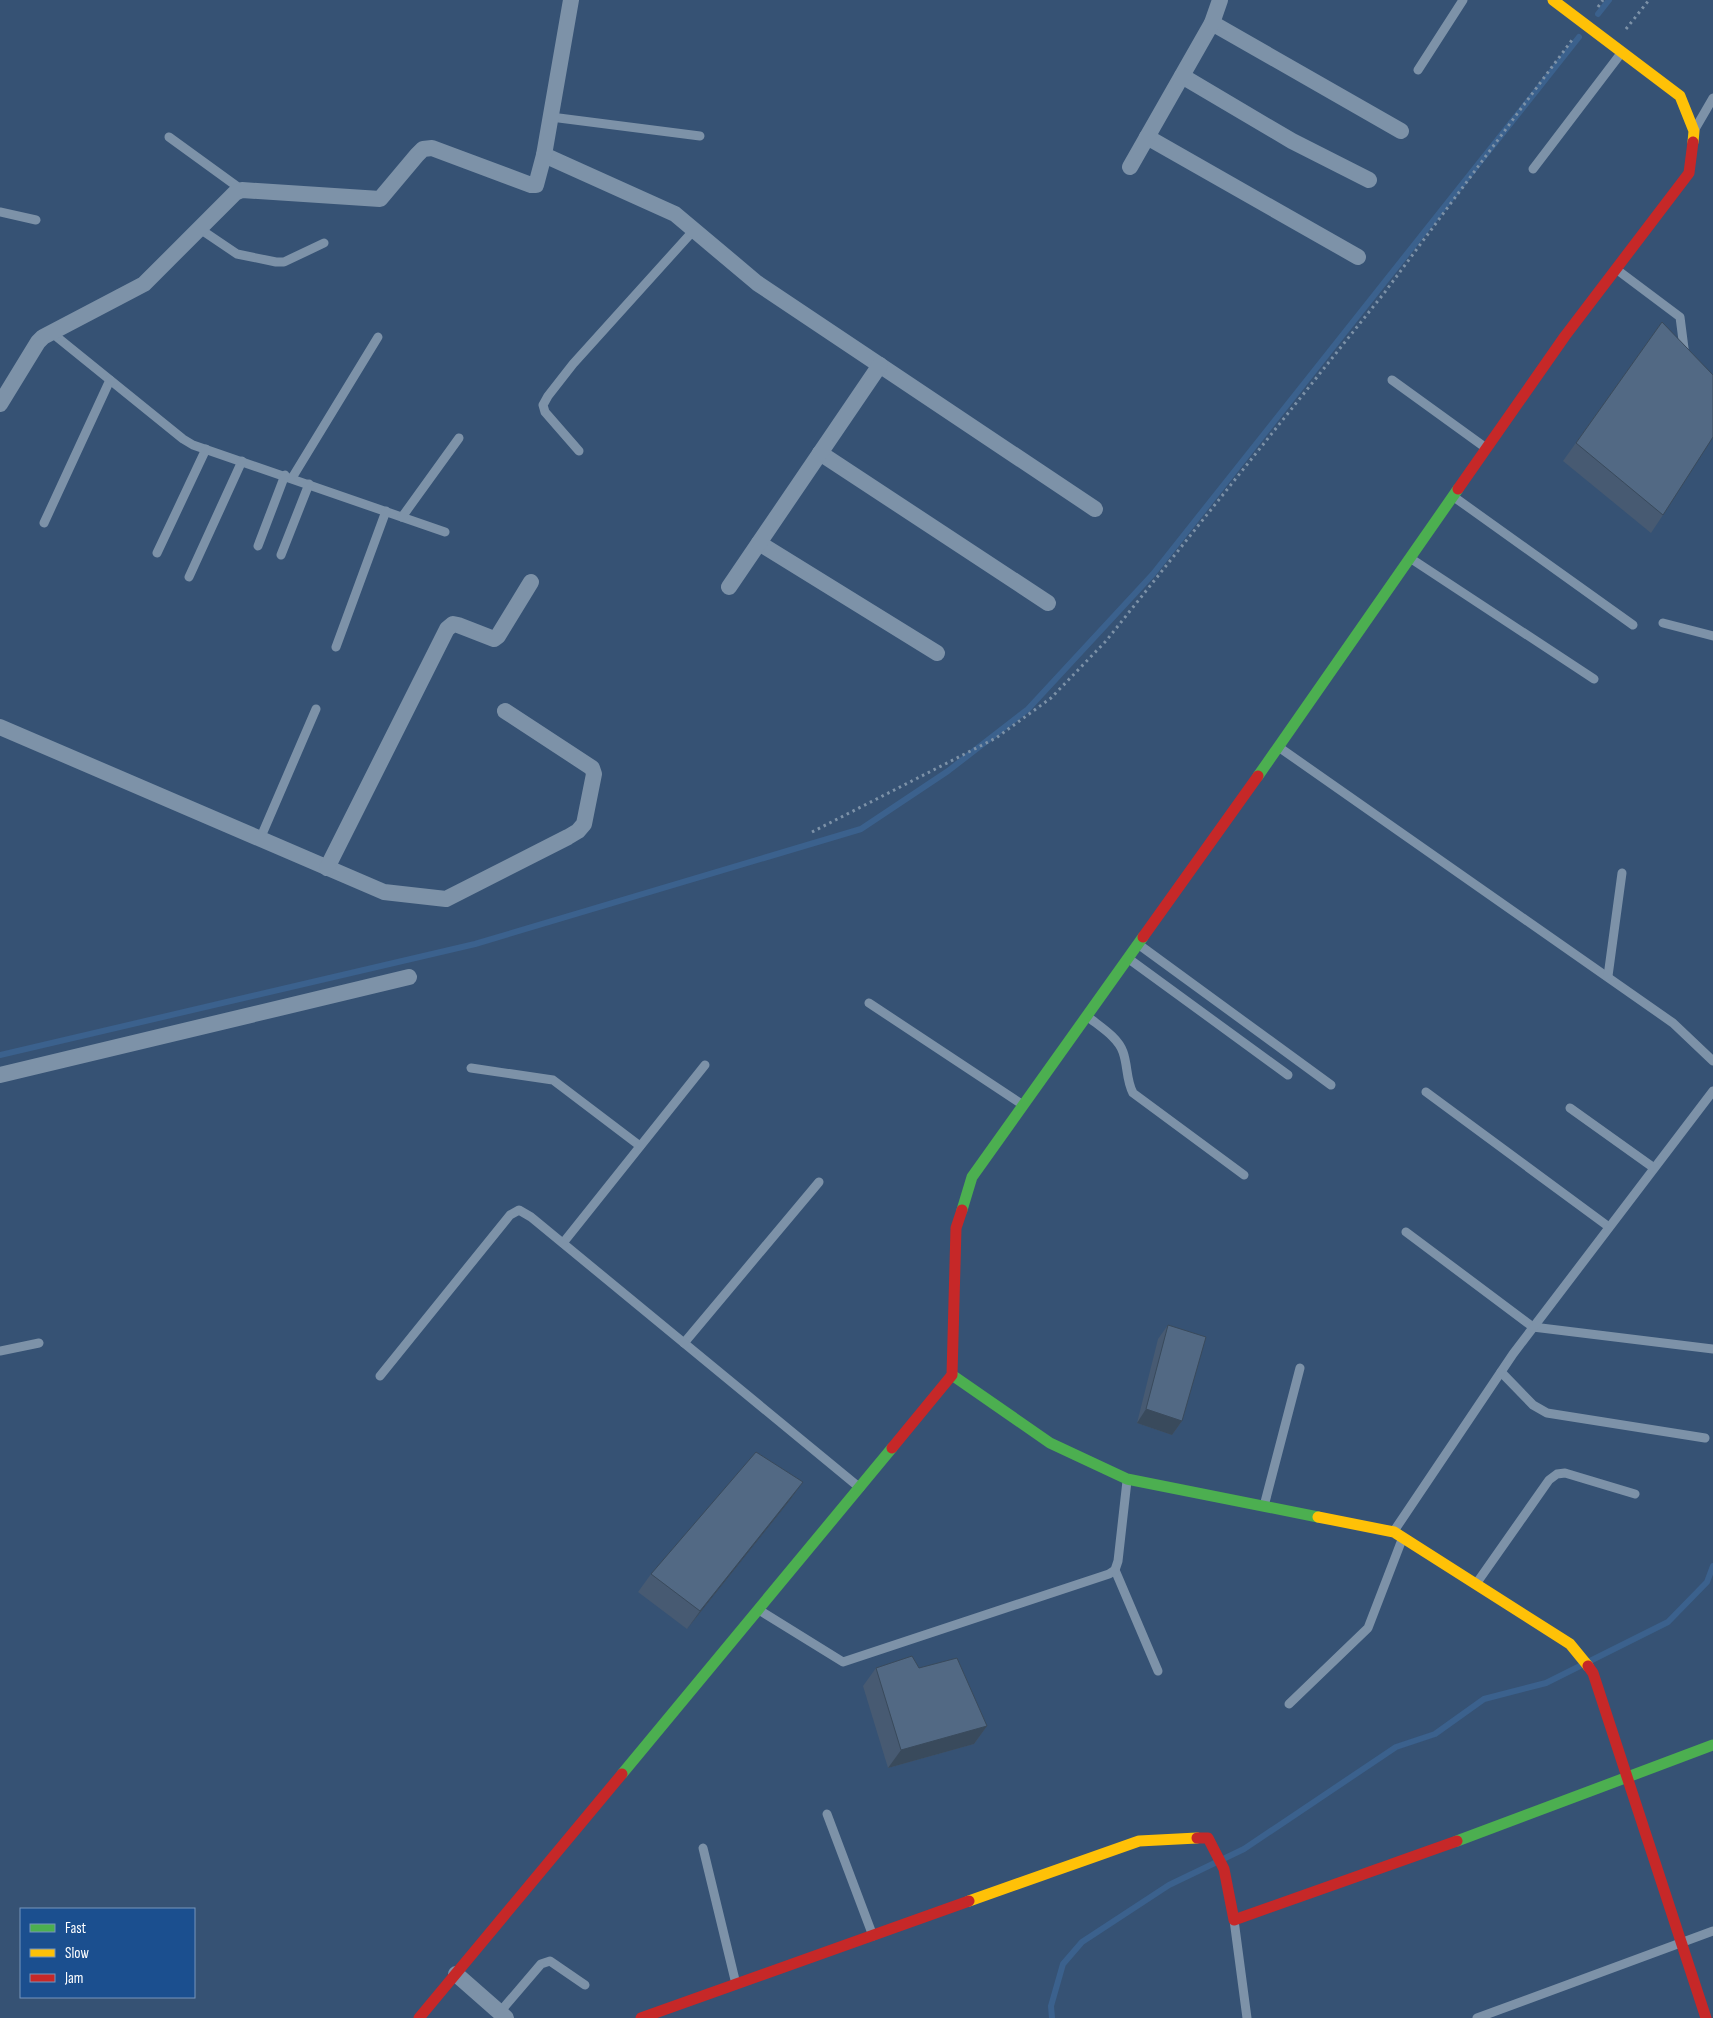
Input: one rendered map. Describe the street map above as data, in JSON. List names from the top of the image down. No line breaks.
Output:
{"legend":["Fast","Slow","Jam"]}
